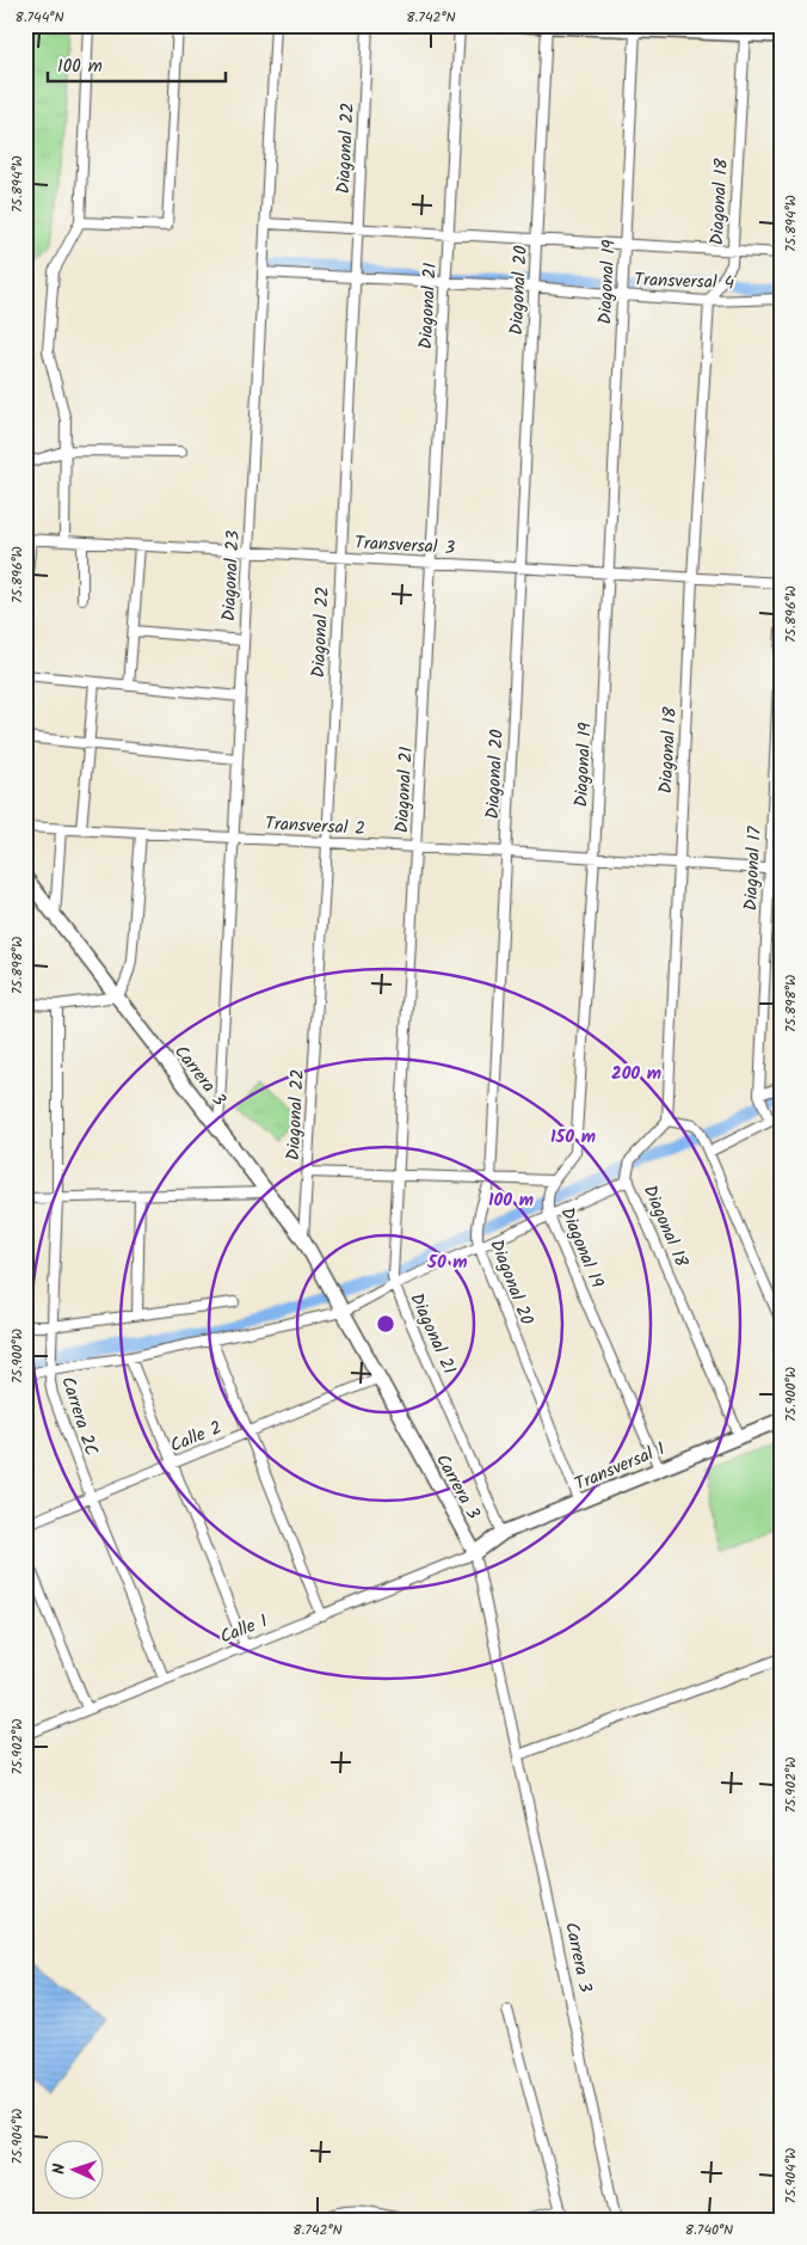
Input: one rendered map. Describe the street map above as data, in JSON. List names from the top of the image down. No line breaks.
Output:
{"streets":{"street":["Diagonal 22","Diagonal 18","Transversal 4","Diagonal 19","Diagonal 20","Diagonal 21","Transversal 3","Diagonal 23","Transversal 2","Diagonal 17","Carrera 3","Carrera 2C","Calle 2","Transversal 1","Calle 1"]},"crossings":[["Diagonal 22","Transversal 4"],["Diagonal 22","Transversal 3"],["Diagonal 22","Transversal 2"],["Diagonal 22","Carrera 3"],["Diagonal 18","Transversal 4"],["Diagonal 18","Transversal 3"],["Diagonal 18","Transversal 2"],["Diagonal 18","Transversal 1"],["Transversal 4","Diagonal 19"],["Transversal 4","Diagonal 20"],["Transversal 4","Diagonal 21"],["Transversal 4","Diagonal 23"],["Diagonal 19","Transversal 3"],["Diagonal 19","Transversal 2"],["Diagonal 19","Transversal 1"],["Diagonal 20","Transversal 3"],["Diagonal 20","Transversal 2"],["Diagonal 20","Transversal 1"],["Diagonal 21","Transversal 3"],["Diagonal 21","Transversal 2"],["Diagonal 21","Transversal 1"],["Transversal 3","Diagonal 23"],["Diagonal 23","Transversal 2"],["Diagonal 23","Carrera 3"],["Transversal 2","Diagonal 17"],["Carrera 3","Calle 2"],["Carrera 3","Transversal 1"],["Carrera 3","Calle 1"],["Carrera 2C","Calle 2"],["Carrera 2C","Calle 1"],["Transversal 1","Calle 1"]],"scale_bar":"100 m","north":"left","coordinates":["8.744°N","8.742°N","75.894°W","75.896°W","75.898°W","75.900°W","75.902°W","75.904°W","8.740°N"],"rings":["200 m","150 m","100 m","50 m"]}
